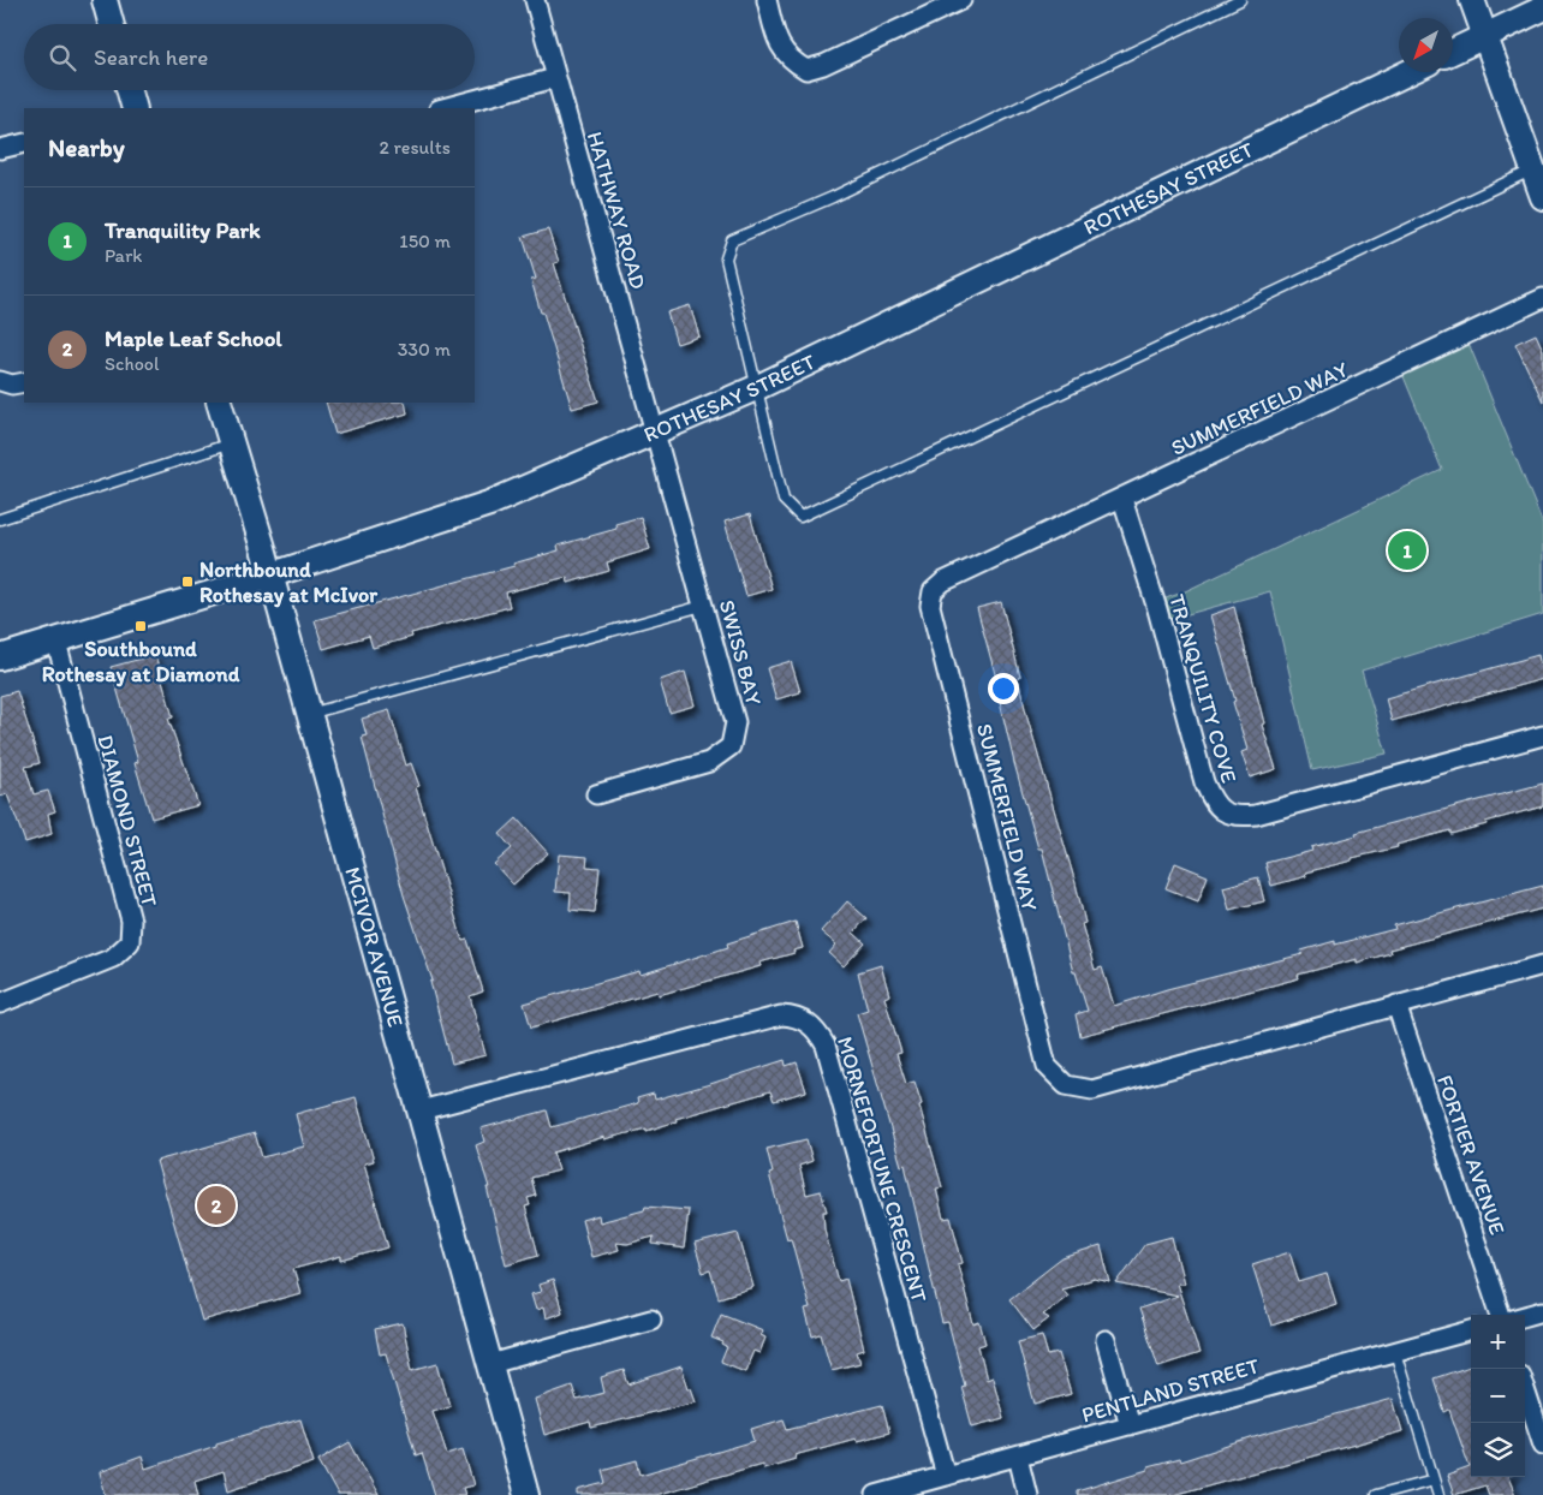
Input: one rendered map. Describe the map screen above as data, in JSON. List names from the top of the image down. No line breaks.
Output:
{"streets":{"street":["ROTHESAY STREET","HATHWAY ROAD","SUMMERFIELD WAY","SWISS BAY","TRANQUILITY COVE","DIAMOND STREET","MCIVOR AVENUE","FORTIER AVENUE","MORNEFORTUNE CRESCENT","PENTLAND STREET"]},"crossings":[["ROTHESAY STREET","HATHWAY ROAD"],["ROTHESAY STREET","SWISS BAY"],["ROTHESAY STREET","DIAMOND STREET"],["ROTHESAY STREET","MCIVOR AVENUE"],["HATHWAY ROAD","SWISS BAY"],["SUMMERFIELD WAY","TRANQUILITY COVE"],["SUMMERFIELD WAY","FORTIER AVENUE"],["MCIVOR AVENUE","MORNEFORTUNE CRESCENT"],["MORNEFORTUNE CRESCENT","PENTLAND STREET"]],"places":{"transit":["Northbound Rothesay at McIvor","Southbound Rothesay at Diamond"]},"north":"bottom left","page":{"search":"Search here","heading":["Nearby","2 results"],"list":[{"mark":"1","name":"Tranquility Park","note":"Park","value":"150 m"},{"mark":"2","name":"Maple Leaf School","note":"School","value":"330 m"}],"pins":["1","2"],"map_buttons":["+","−"]}}
